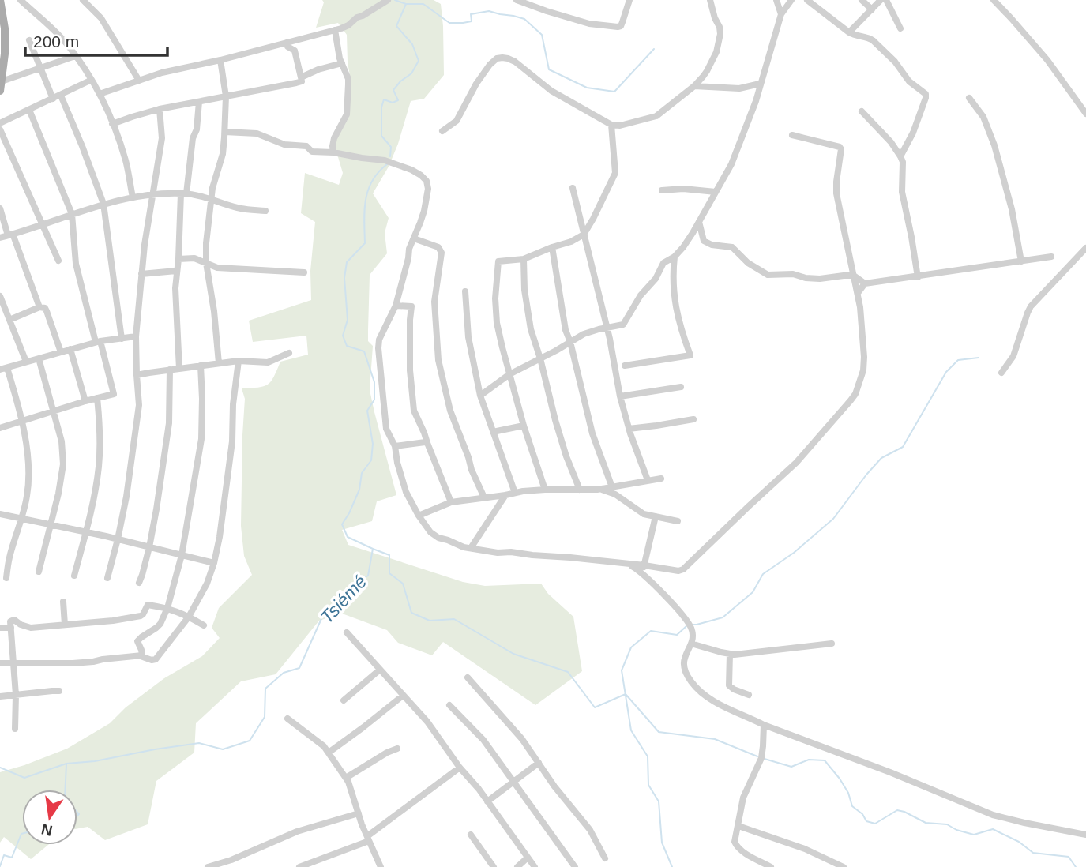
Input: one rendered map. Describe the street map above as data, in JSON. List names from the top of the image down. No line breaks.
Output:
{"water":["Tsiémé"],"scale_bar":"200 m","north":"bottom"}
